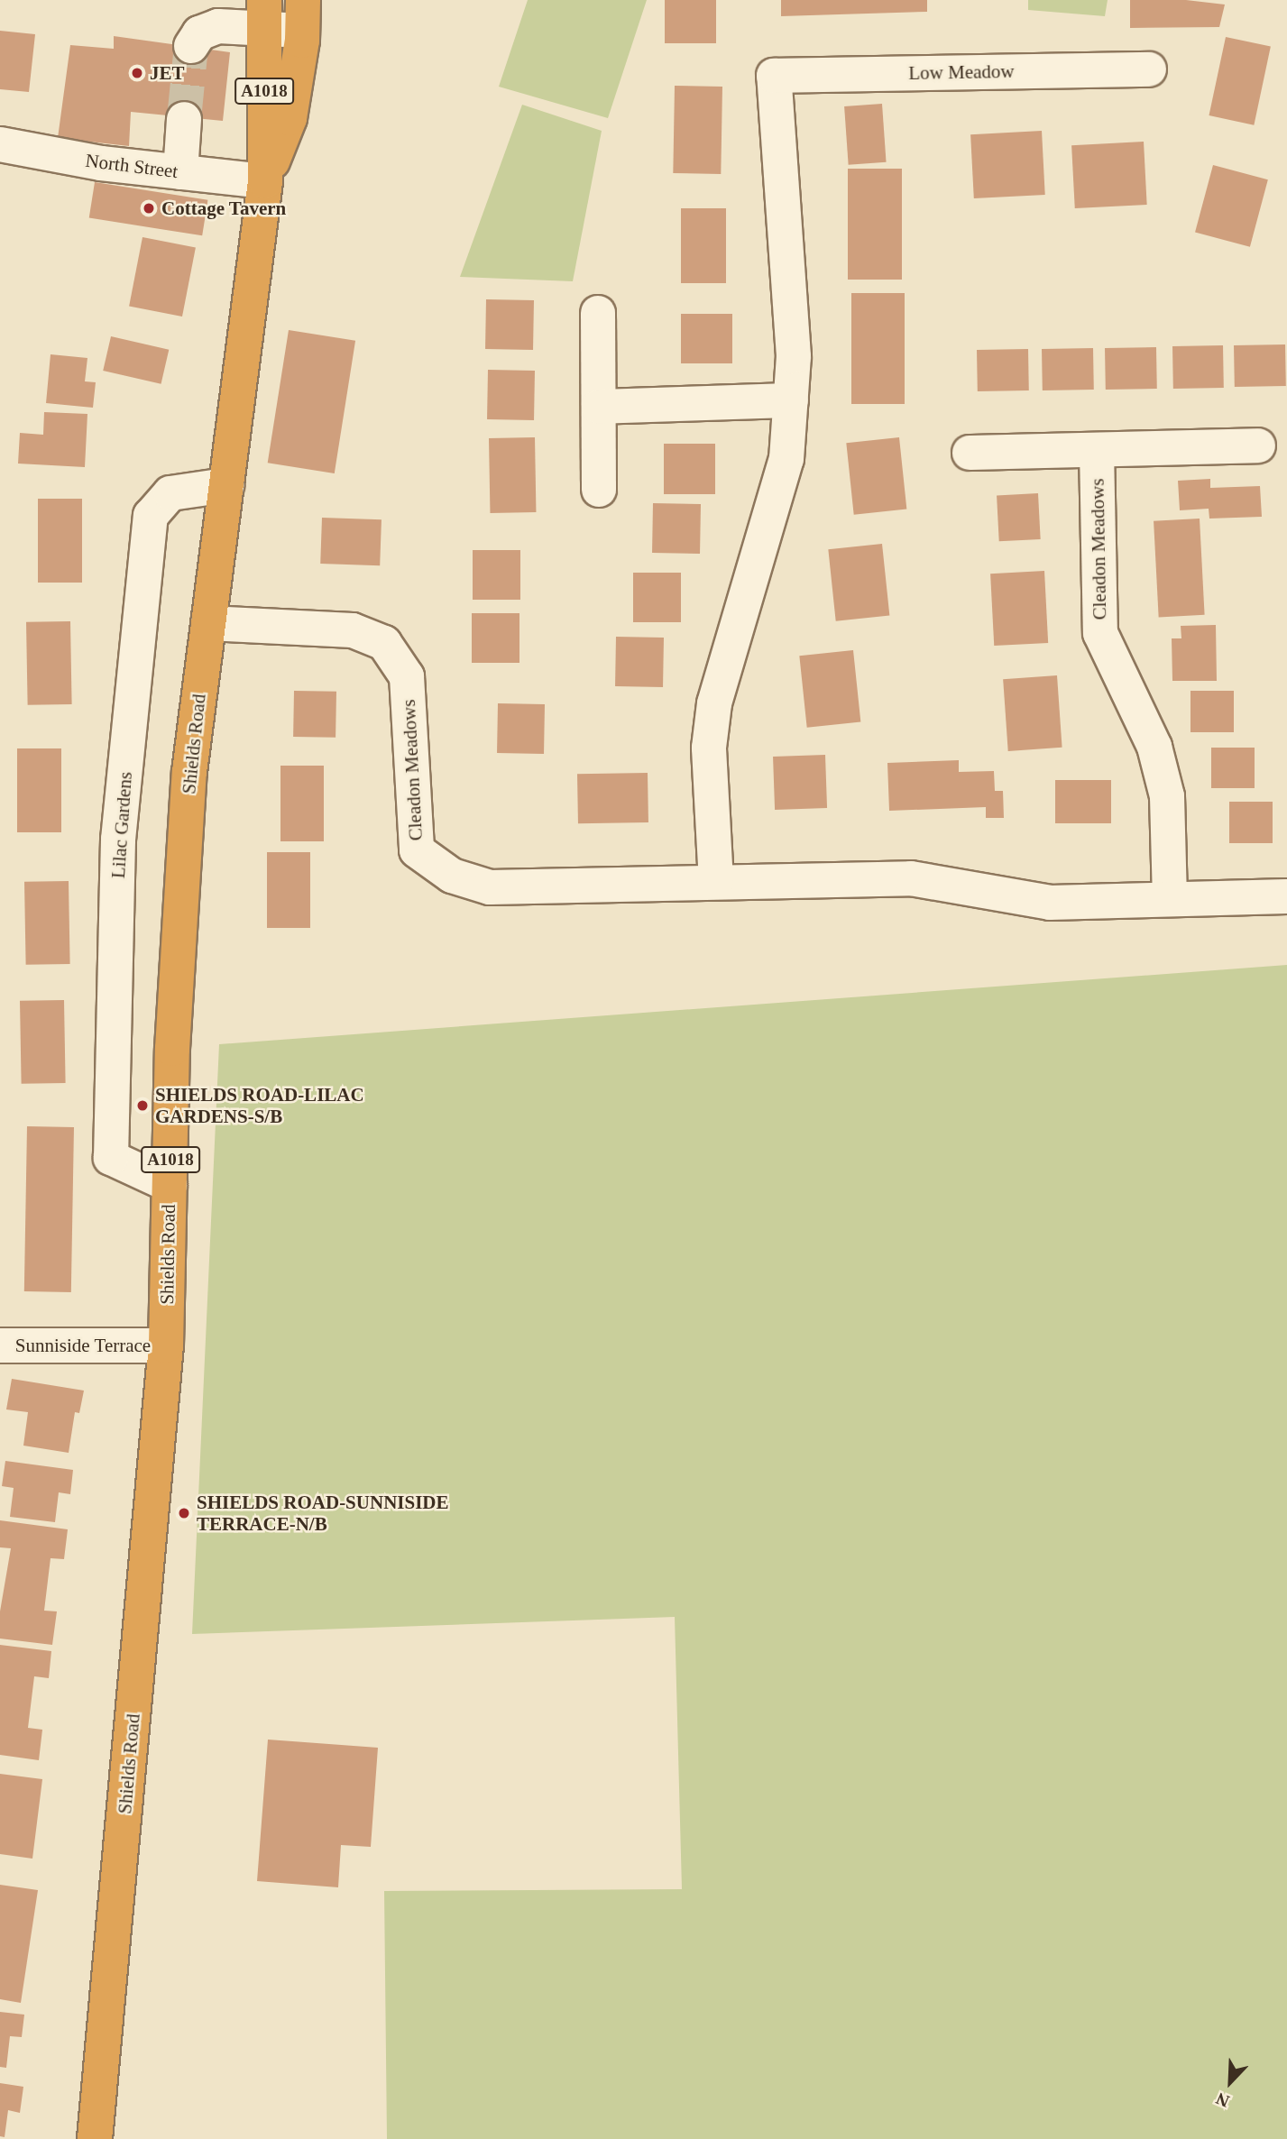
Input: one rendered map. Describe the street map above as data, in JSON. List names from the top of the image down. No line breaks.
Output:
{"streets":{"highway":["A1018","Shields Road"],"street":["Low Meadow","North Street","Cleadon Meadows","Lilac Gardens","Sunniside Terrace"]},"crossings":[["North Street","Shields Road"],["Cleadon Meadows","Shields Road"],["Shields Road","Lilac Gardens"],["Shields Road","Sunniside Terrace"]],"places":["JET","Cottage Tavern","SHIELDS ROAD-LILAC GARDENS-S/B","SHIELDS ROAD-SUNNISIDE TERRACE-N/B"],"north":"bottom left"}
